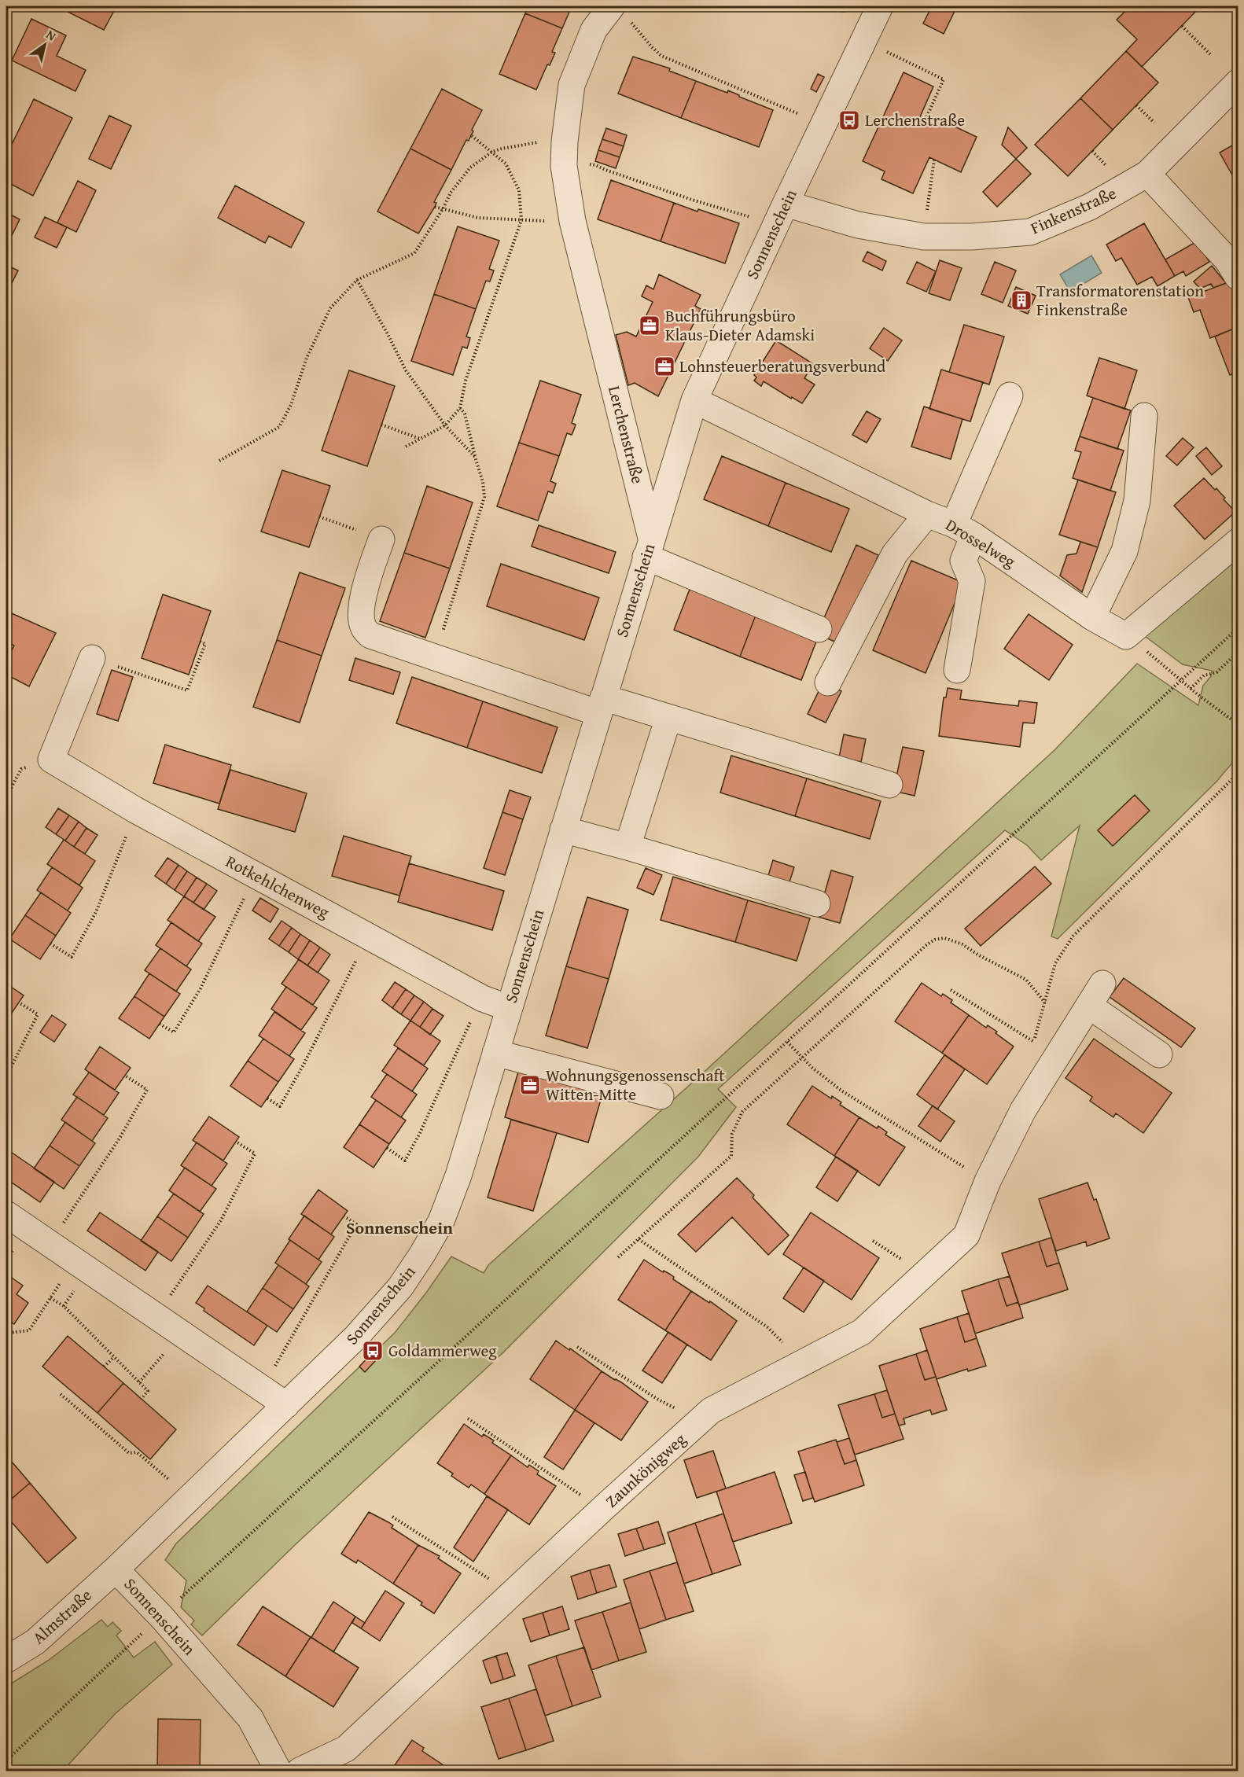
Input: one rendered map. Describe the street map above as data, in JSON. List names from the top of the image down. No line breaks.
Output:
{"streets":{"street":["Finkenstraße","Sonnenschein","Lerchenstraße","Drosselweg","Rotkehlchenweg","Zaunkönigweg","Almstraße"]},"crossings":[["Finkenstraße","Sonnenschein"],["Sonnenschein","Lerchenstraße"],["Sonnenschein","Drosselweg"],["Sonnenschein","Rotkehlchenweg"],["Sonnenschein","Almstraße"]],"districts":["Sonnenschein"],"places":{"bus stop":["Lerchenstraße","Goldammerweg"],"building":["Transformatorenstation Finkenstraße"],"office":["Buchführungsbüro Klaus-Dieter Adamski","Lohnsteuerberatungsverbund","Wohnungsgenossenschaft Witten-Mitte"]},"north":"top right"}
